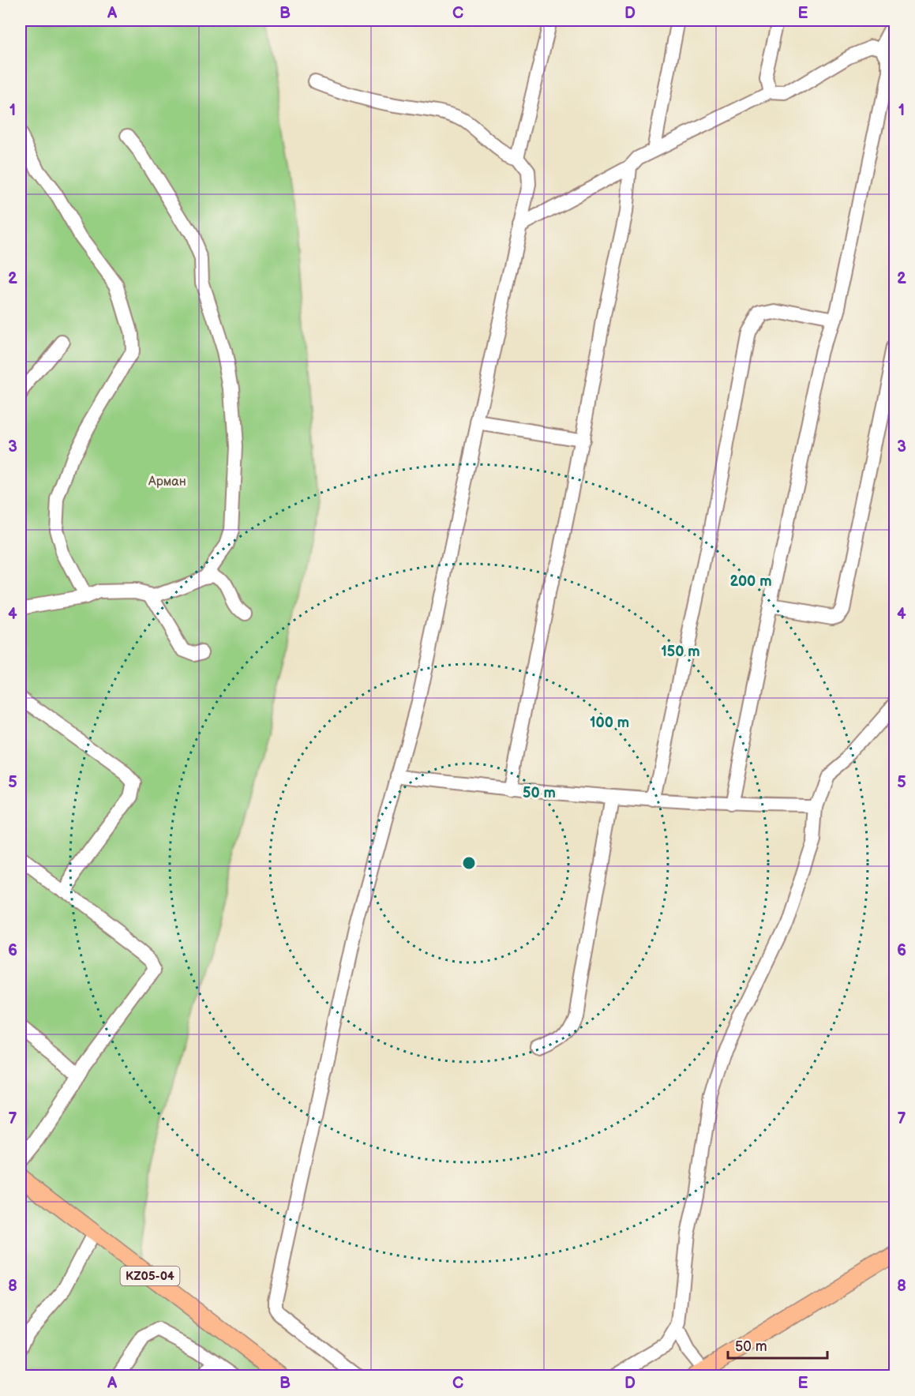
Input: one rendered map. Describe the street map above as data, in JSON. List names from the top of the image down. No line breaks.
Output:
{"streets":{"main road":["KZ05-04"]},"parks":["Арман"],"scale_bar":"50 m","grid":{"columns":["A","B","C","D","E"],"rows":["1","2","3","4","5","6","7","8"]},"rings":["200 m","150 m","100 m","50 m"]}
